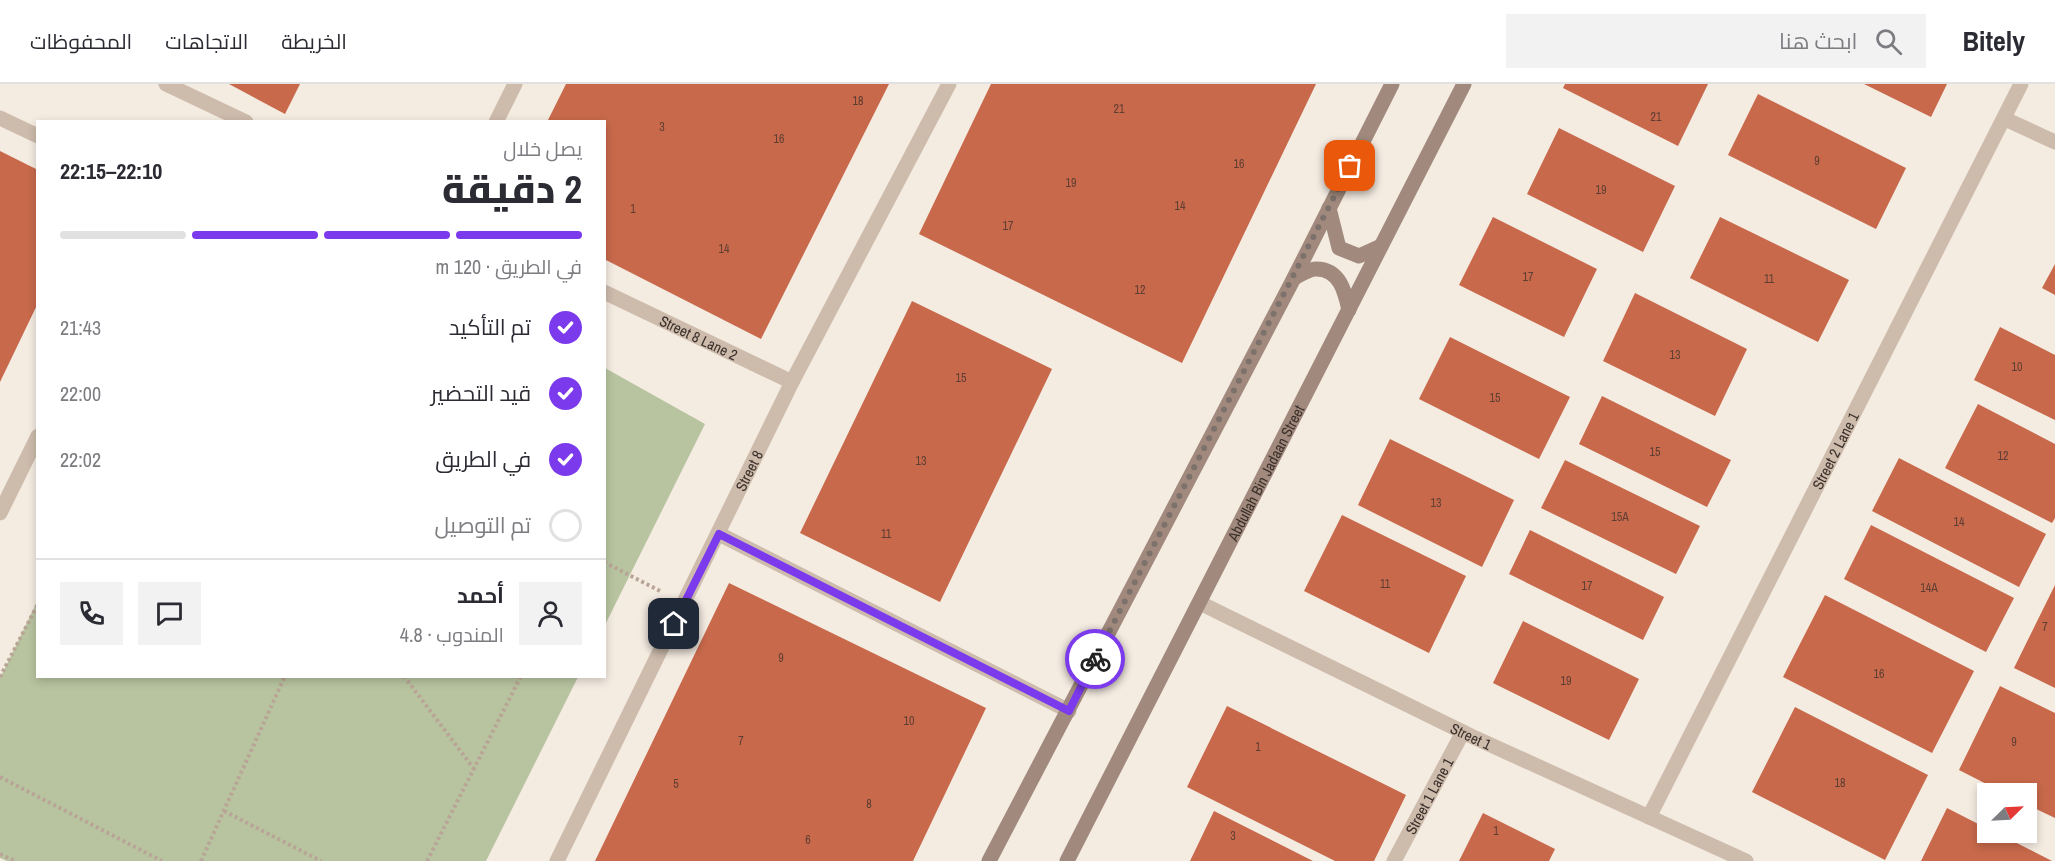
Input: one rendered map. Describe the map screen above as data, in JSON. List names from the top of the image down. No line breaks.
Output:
{"streets":{"street":["Street 8 Lane 2","Street 2 Lane 1","Street 8","Abdullah Bin Jadaan Street","Street 1","Street 1 Lane 1"]},"crossings":[["Street 8 Lane 2","Street 8"],["Street 2 Lane 1","Street 1"],["Abdullah Bin Jadaan Street","Street 1"],["Street 1","Street 1 Lane 1"]],"house_numbers":["18","21","21","3","16","9","16","19","19","14","1","17","14","17","11","12","13","10","15","15","15","12","13","13","15A","14","11","11","17","14A","7","9","16","19","10","7","9","1","18","5","8","1","3","6"],"north":"top right","page":{"header":"Bitely","search":"ابحث هنا","nav":["الخريطة","الاتجاهات","المحفوظات"],"heading":["2 دقيقة","يصل خلال","22:10–22:15"],"panel":["أحمد","المندوب · 4.8"],"bar":"في الطريق · 120 m","list":[["تم التأكيد","21:43"],["قيد التحضير","22:00"],["في الطريق","22:02"],"تم التوصيل"]}}
